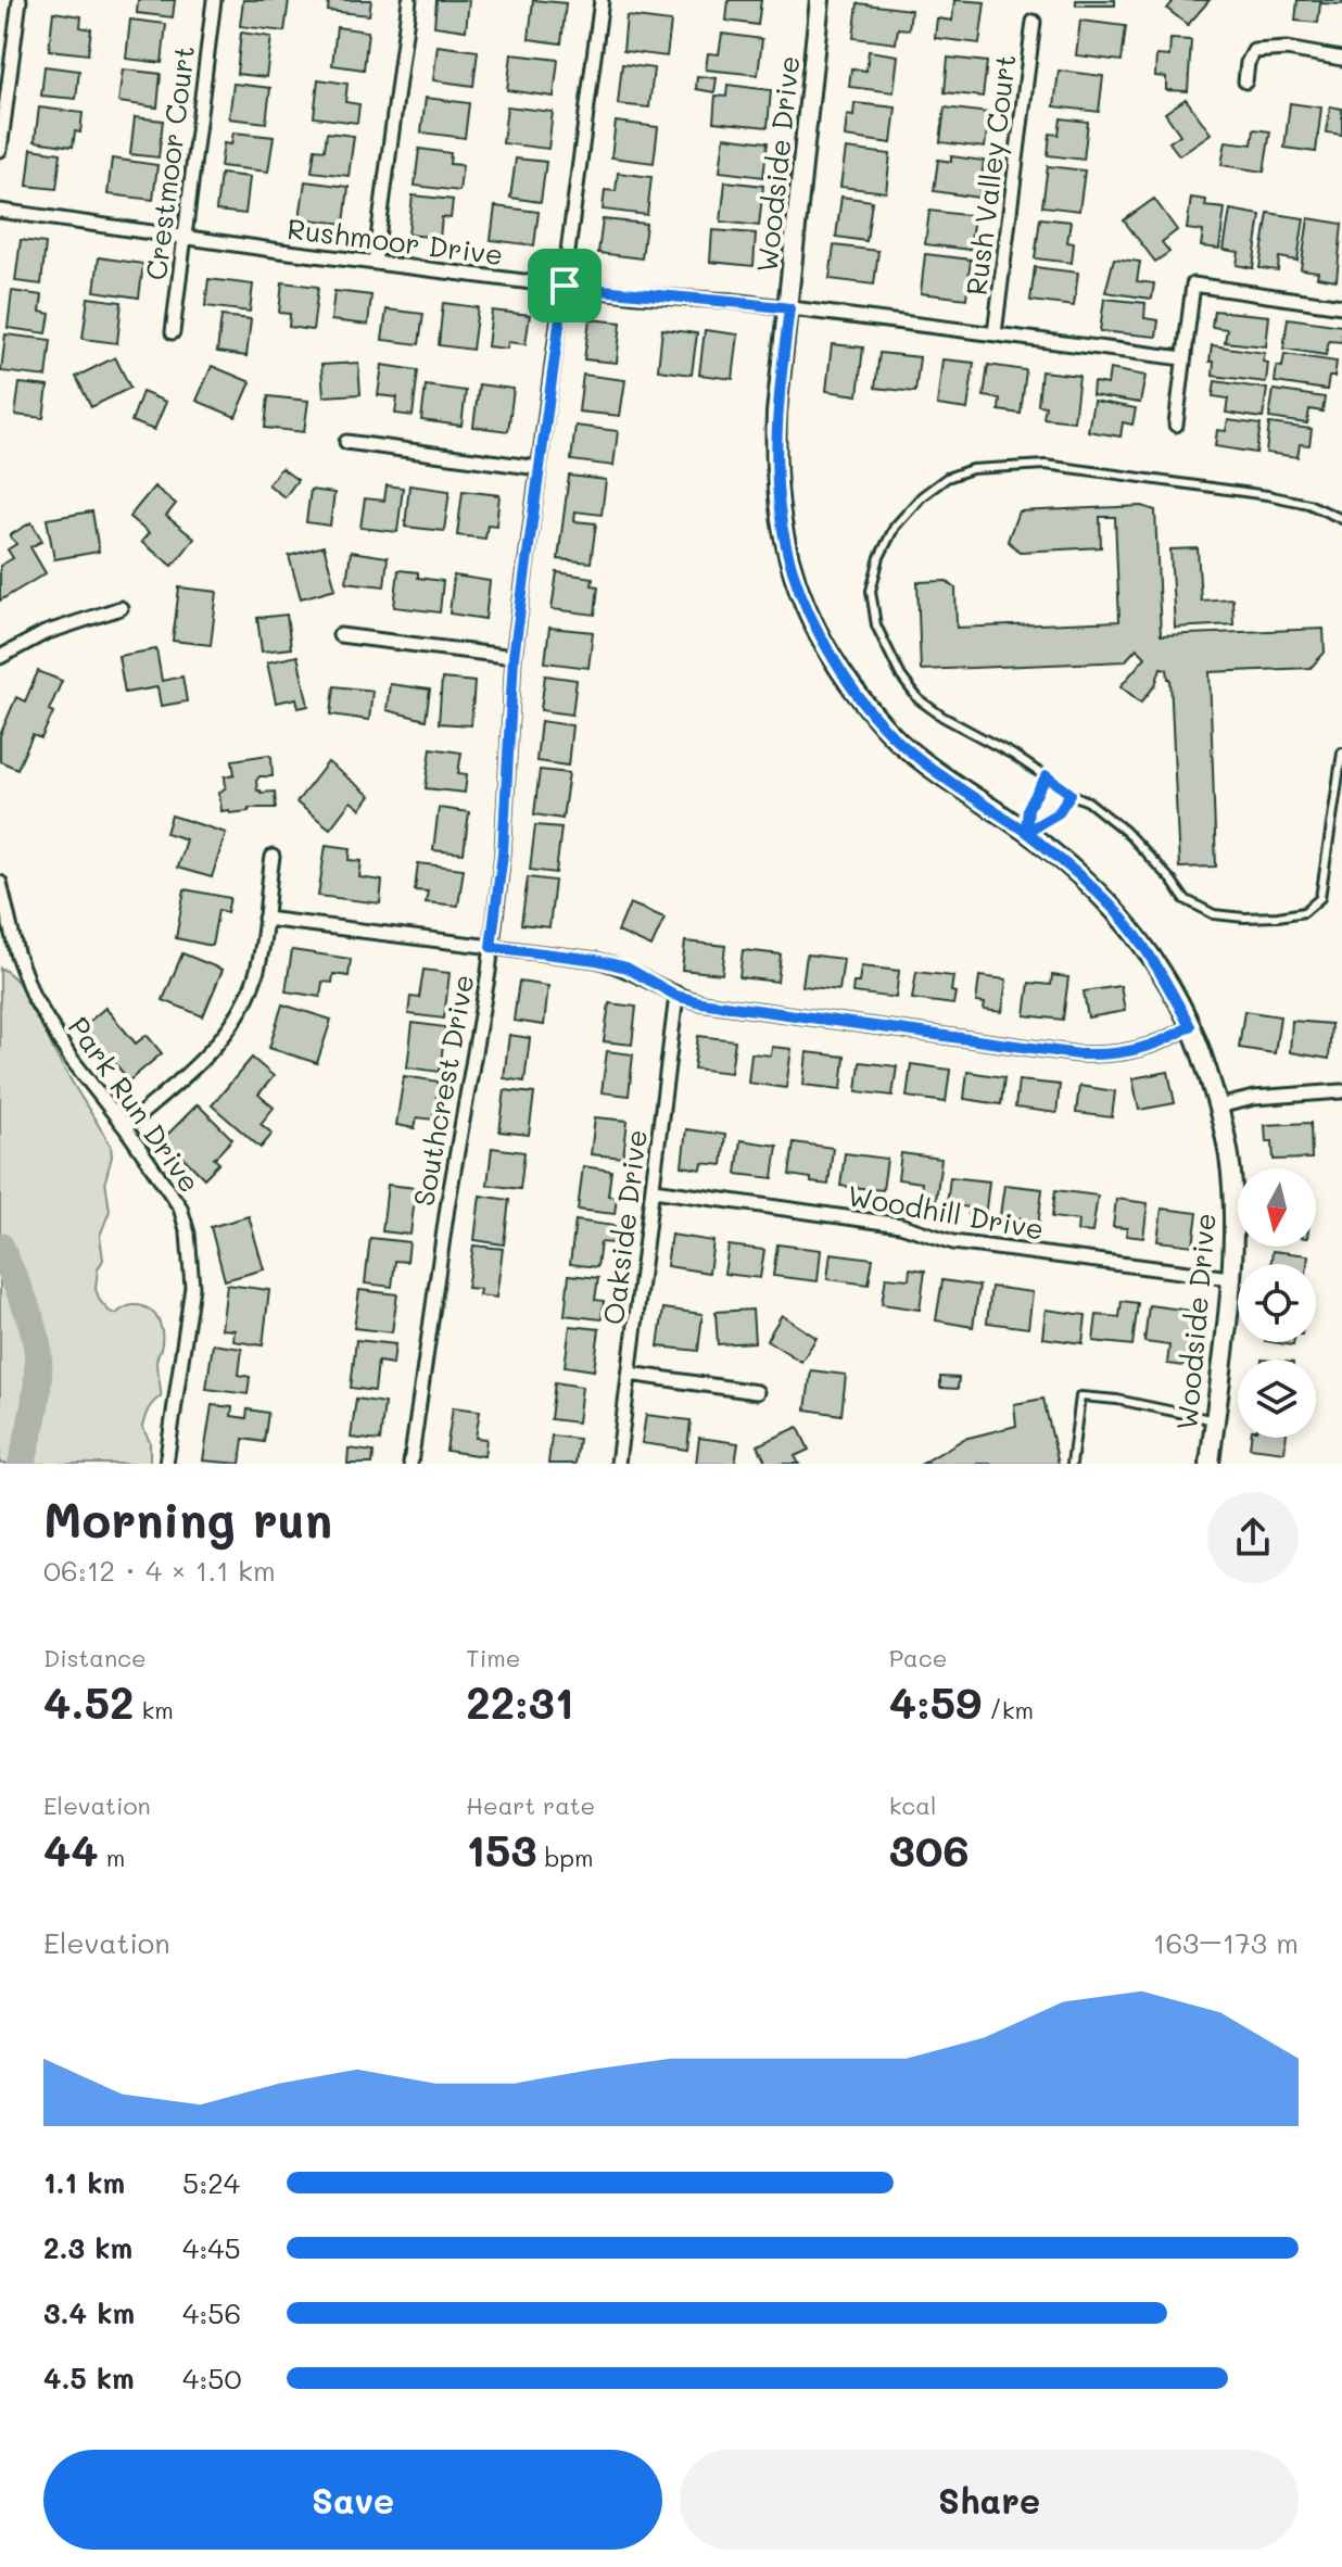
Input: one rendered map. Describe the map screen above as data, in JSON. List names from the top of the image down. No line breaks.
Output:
{"streets":{"street":["Crestmoor Court","Woodside Drive","Rush Valley Court","Rushmoor Drive","Southcrest Drive","Park Run Drive","Woodhill Drive","Oakside Drive"]},"crossings":[["Crestmoor Court","Rushmoor Drive"],["Woodside Drive","Rushmoor Drive"],["Woodside Drive","Woodhill Drive"],["Rush Valley Court","Rushmoor Drive"],["Rushmoor Drive","Southcrest Drive"],["Woodhill Drive","Oakside Drive"]],"north":"bottom","page":{"heading":["Morning run","06:12 · 4 × 1.1 km"],"stats":[["Distance","4.52 km"],["Time","22:31"],["Pace","4:59 /km"],["Elevation","44 m"],["Heart rate","153 bpm"],["kcal","306"]],"chart":["Elevation","163–173 m"],"list":[{"name":"1.1 km","note":"5:24"},{"name":"2.3 km","note":"4:45"},{"name":"3.4 km","note":"4:56"},{"name":"4.5 km","note":"4:50"}],"buttons":["Save","Share"]}}
